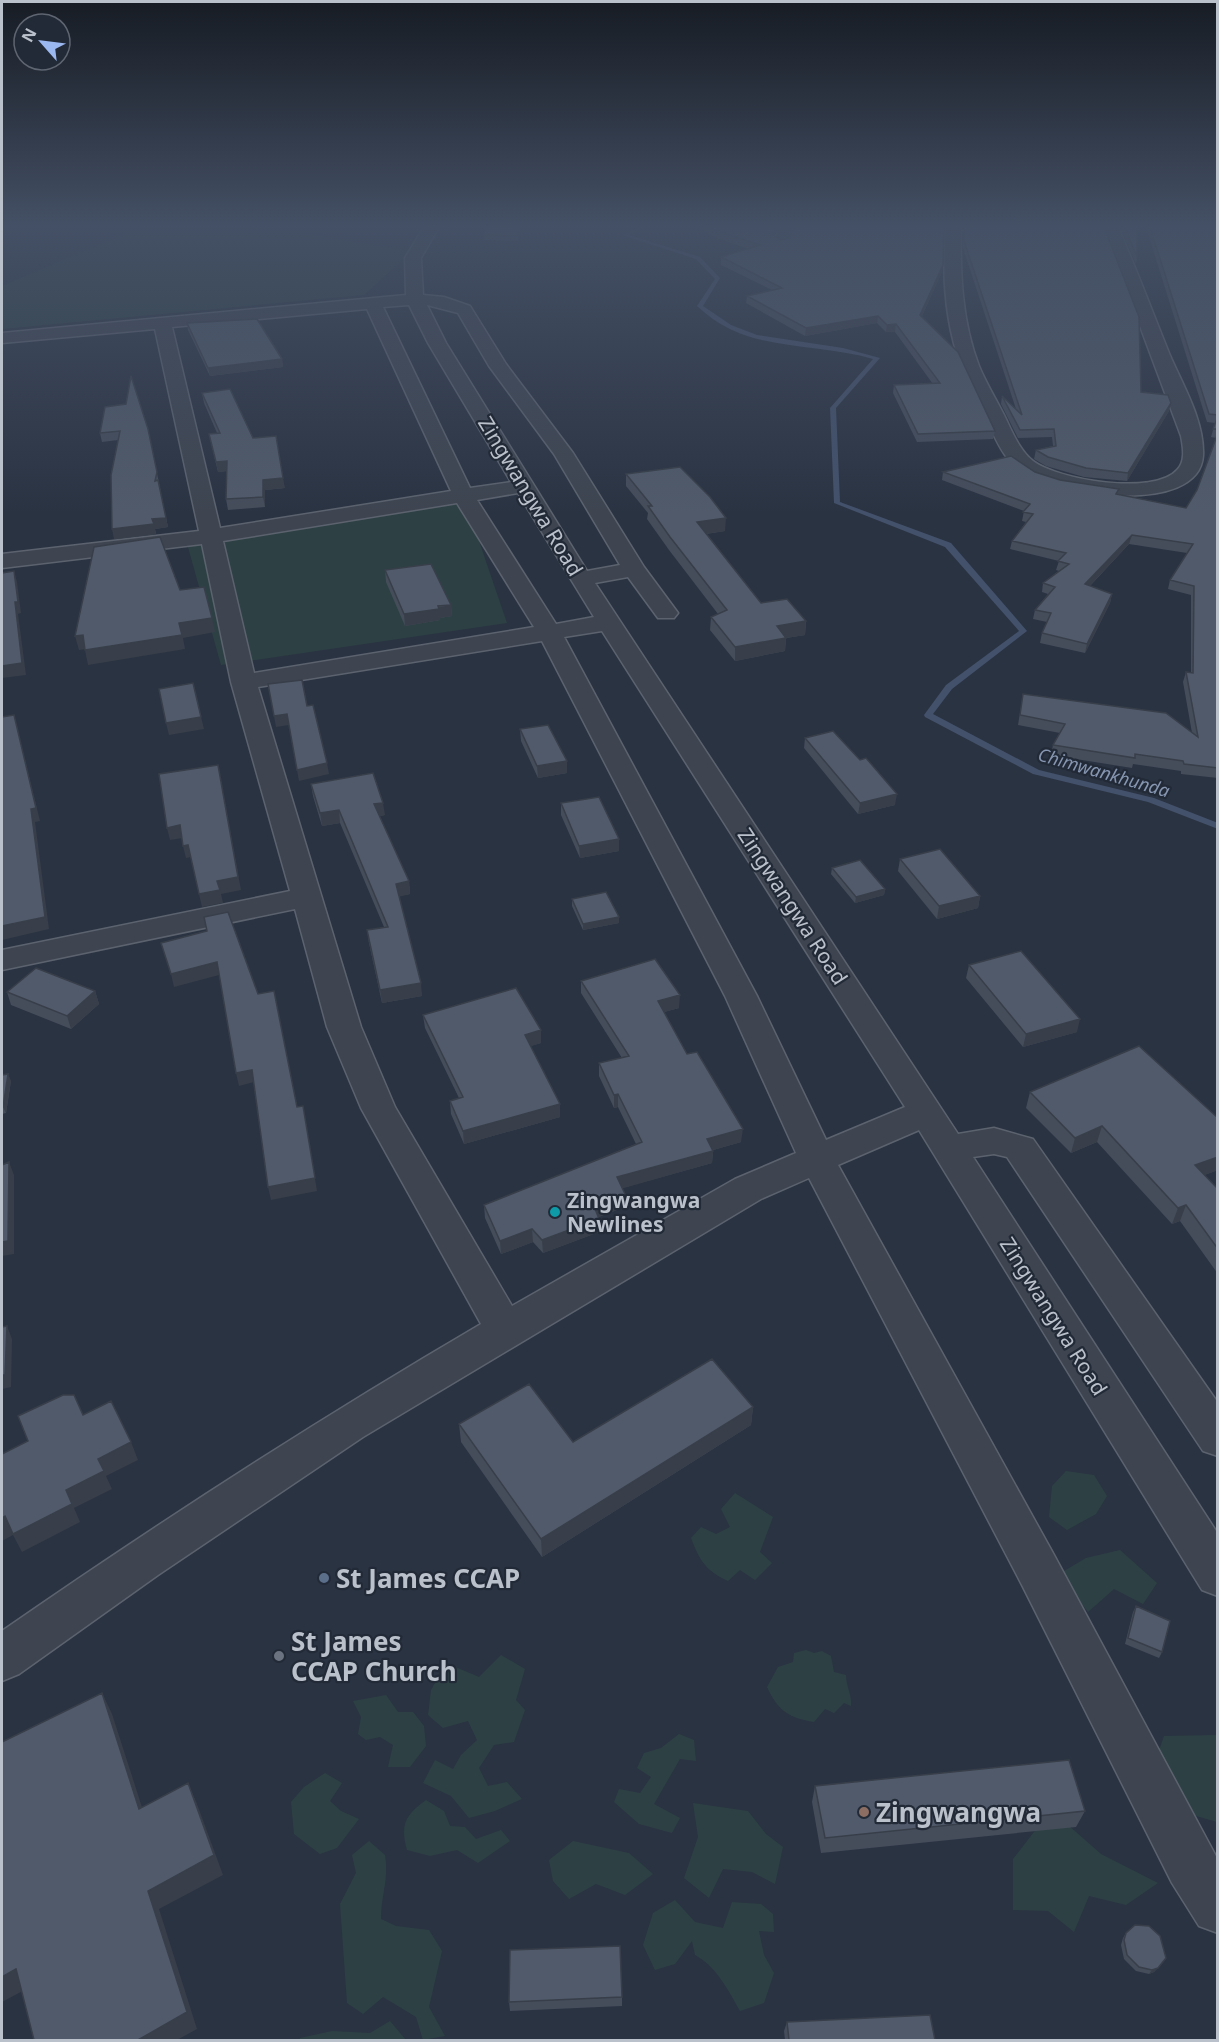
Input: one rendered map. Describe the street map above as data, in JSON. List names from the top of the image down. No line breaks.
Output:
{"streets":{"street":["Zingwangwa Road"]},"water":["Chimwankhunda"],"places":["Zingwangwa Newlines","St James CCAP","St James CCAP Church","Zingwangwa"],"north":"top left"}
